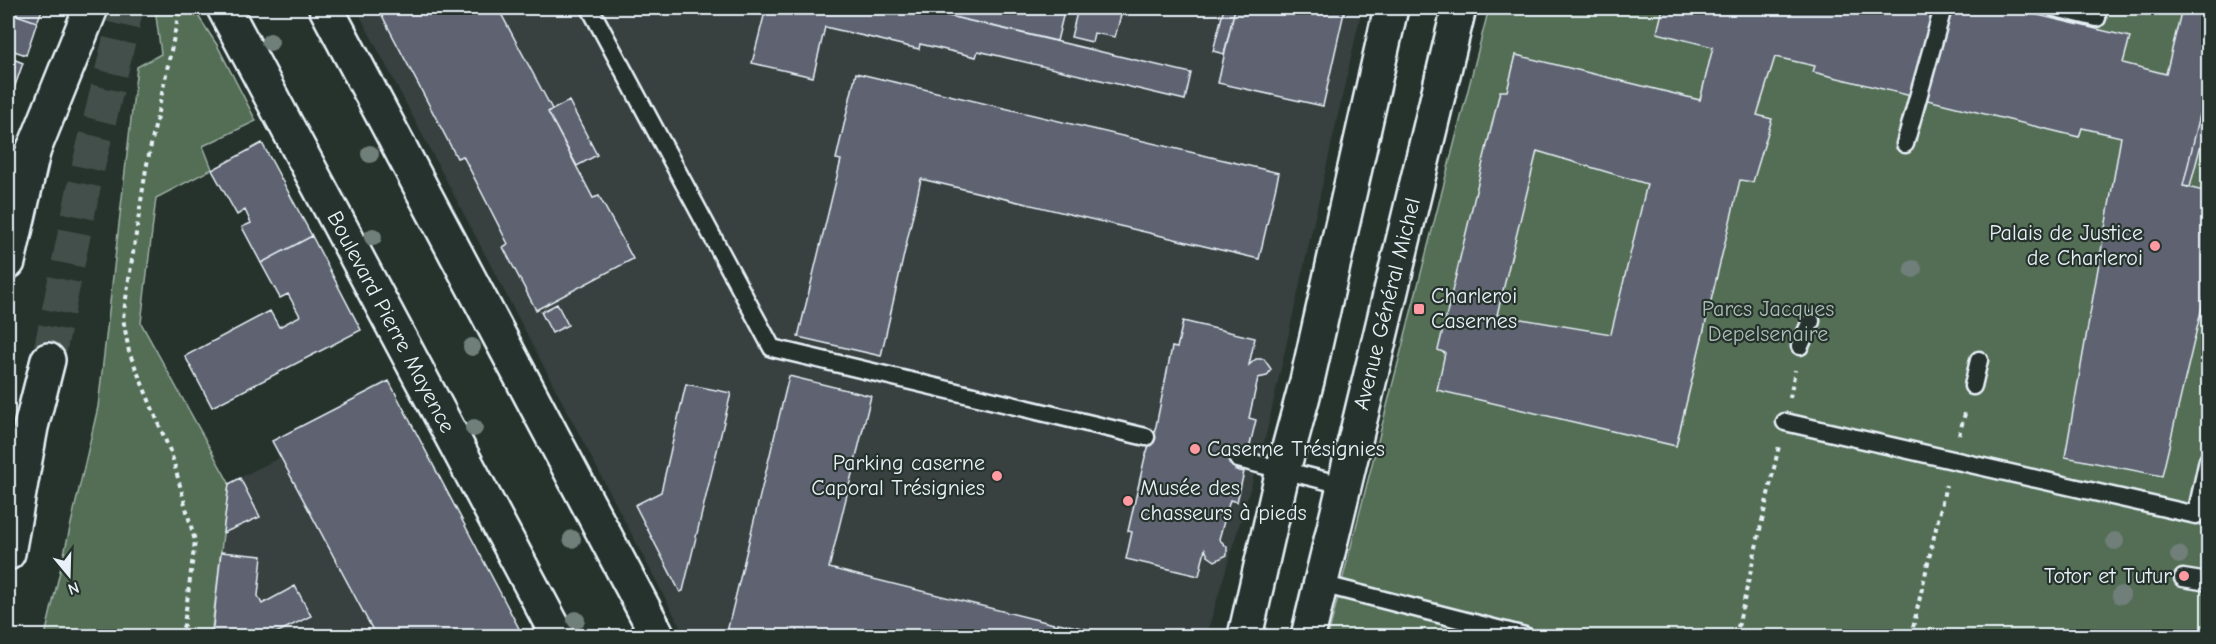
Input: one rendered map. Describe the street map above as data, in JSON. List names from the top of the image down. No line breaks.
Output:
{"streets":{"main road":["Avenue Général Michel","Boulevard Pierre Mayence"]},"parks":["Parcs Jacques Depelsenaire"],"places":{"other":["Palais de Justice de Charleroi","Caserne Trésignies","Parking caserne Caporal Trésignies","Musée des chasseurs à pieds","Totor et Tutur"],"transit":["Charleroi Casernes"]},"north":"bottom"}
